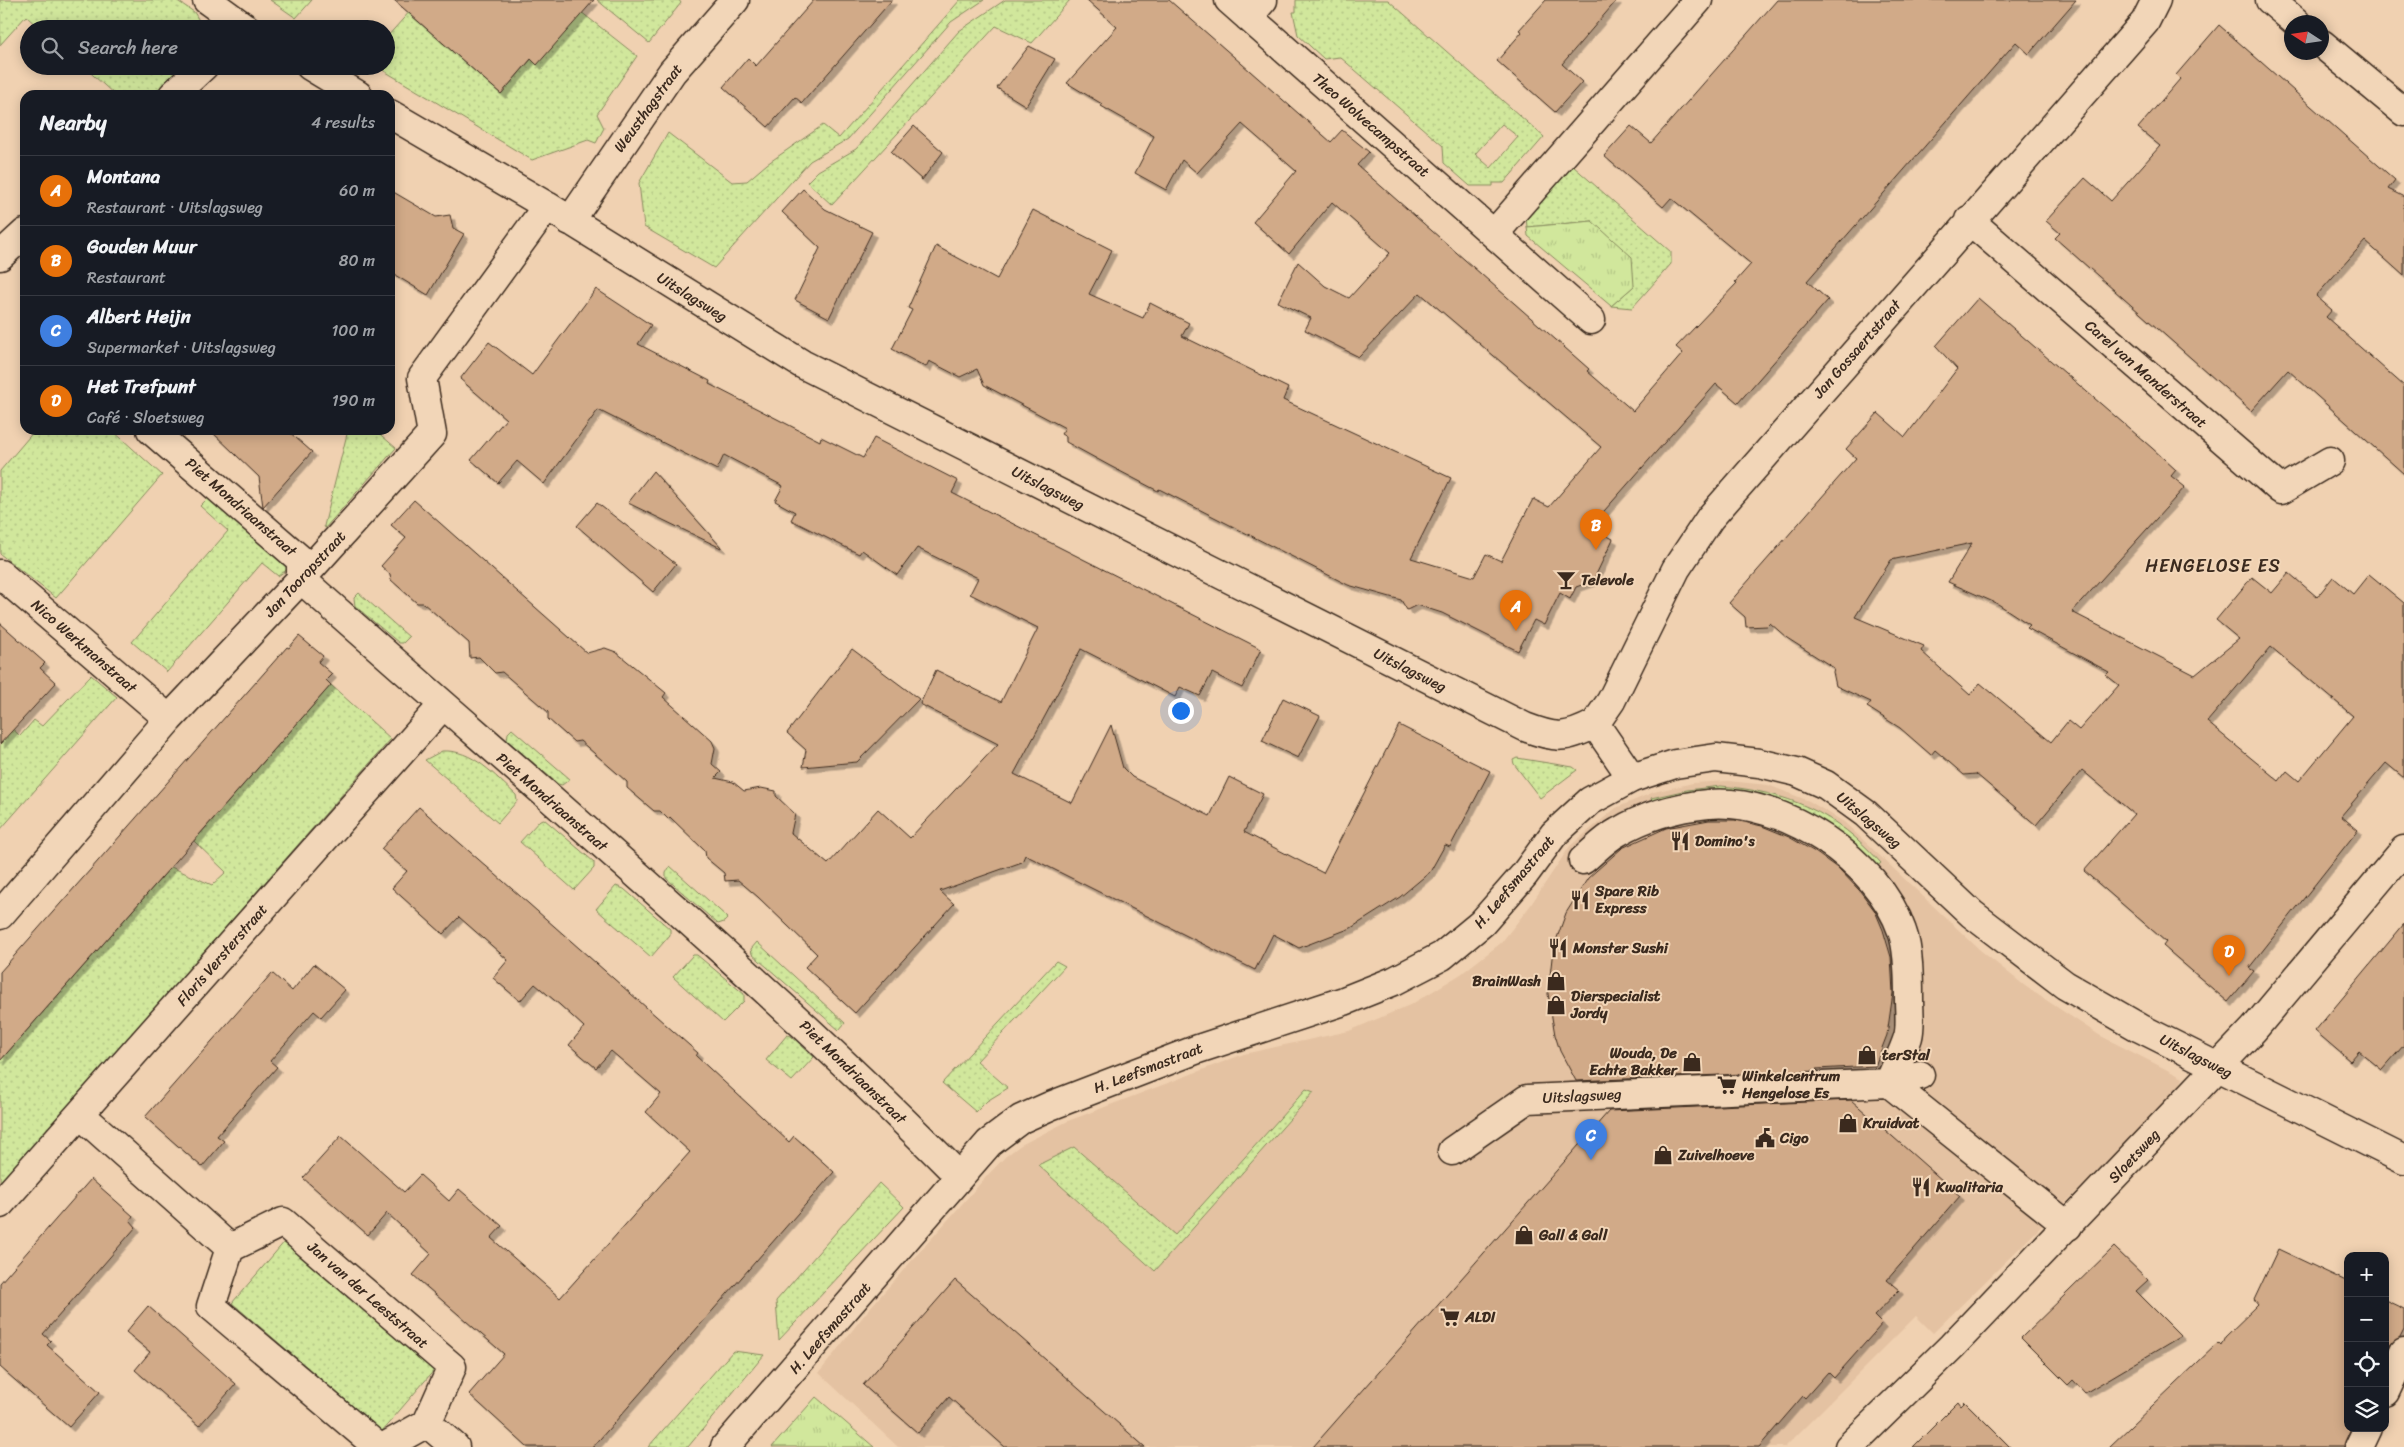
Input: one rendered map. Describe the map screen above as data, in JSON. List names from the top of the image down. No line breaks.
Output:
{"streets":{"street":["Weusthagstraat","Theo Wolvecampstraat","Uitslagsweg","Jan Gossaertstraat","Carel van Manderstraat","Piet Mondriaanstraat","Jan Tooropstraat","Nico Werkmanstraat","H. Leefsmastraat","Floris Versterstraat","Sloetsweg","Jan van der Leeststraat"]},"crossings":[["Weusthagstraat","Uitslagsweg"],["Uitslagsweg","Jan Gossaertstraat"],["Uitslagsweg","Jan Tooropstraat"],["Uitslagsweg","H. Leefsmastraat"],["Uitslagsweg","Sloetsweg"],["Jan Gossaertstraat","Carel van Manderstraat"],["Piet Mondriaanstraat","Jan Tooropstraat"],["Piet Mondriaanstraat","H. Leefsmastraat"],["Piet Mondriaanstraat","Floris Versterstraat"],["Jan Tooropstraat","Nico Werkmanstraat"]],"districts":["HENGELOSE ES"],"places":{"bar":["Televole"],"restaurant":["Domino's","Spare Rib Express","Monster Sushi","Kwalitaria"],"shop":["BrainWash","Dierspecialist Jordy","terStal","Wouda, De Echte Bakker","Kruidvat","Zuivelhoeve","Gall & Gall"],"supermarket":["Winkelcentrum Hengelose Es","ALDI"],"public building":["Cigo"]},"north":"left","page":{"search":"Search here","heading":["Nearby","4 results"],"list":[{"mark":"A","name":"Montana","note":"Restaurant · Uitslagsweg","value":"60 m"},{"mark":"B","name":"Gouden Muur","note":"Restaurant","value":"80 m"},{"mark":"C","name":"Albert Heijn","note":"Supermarket · Uitslagsweg","value":"100 m"},{"mark":"D","name":"Het Trefpunt","note":"Café · Sloetsweg","value":"190 m"}],"pins":["B","A","D","C"],"map_buttons":["+","−"]}}
